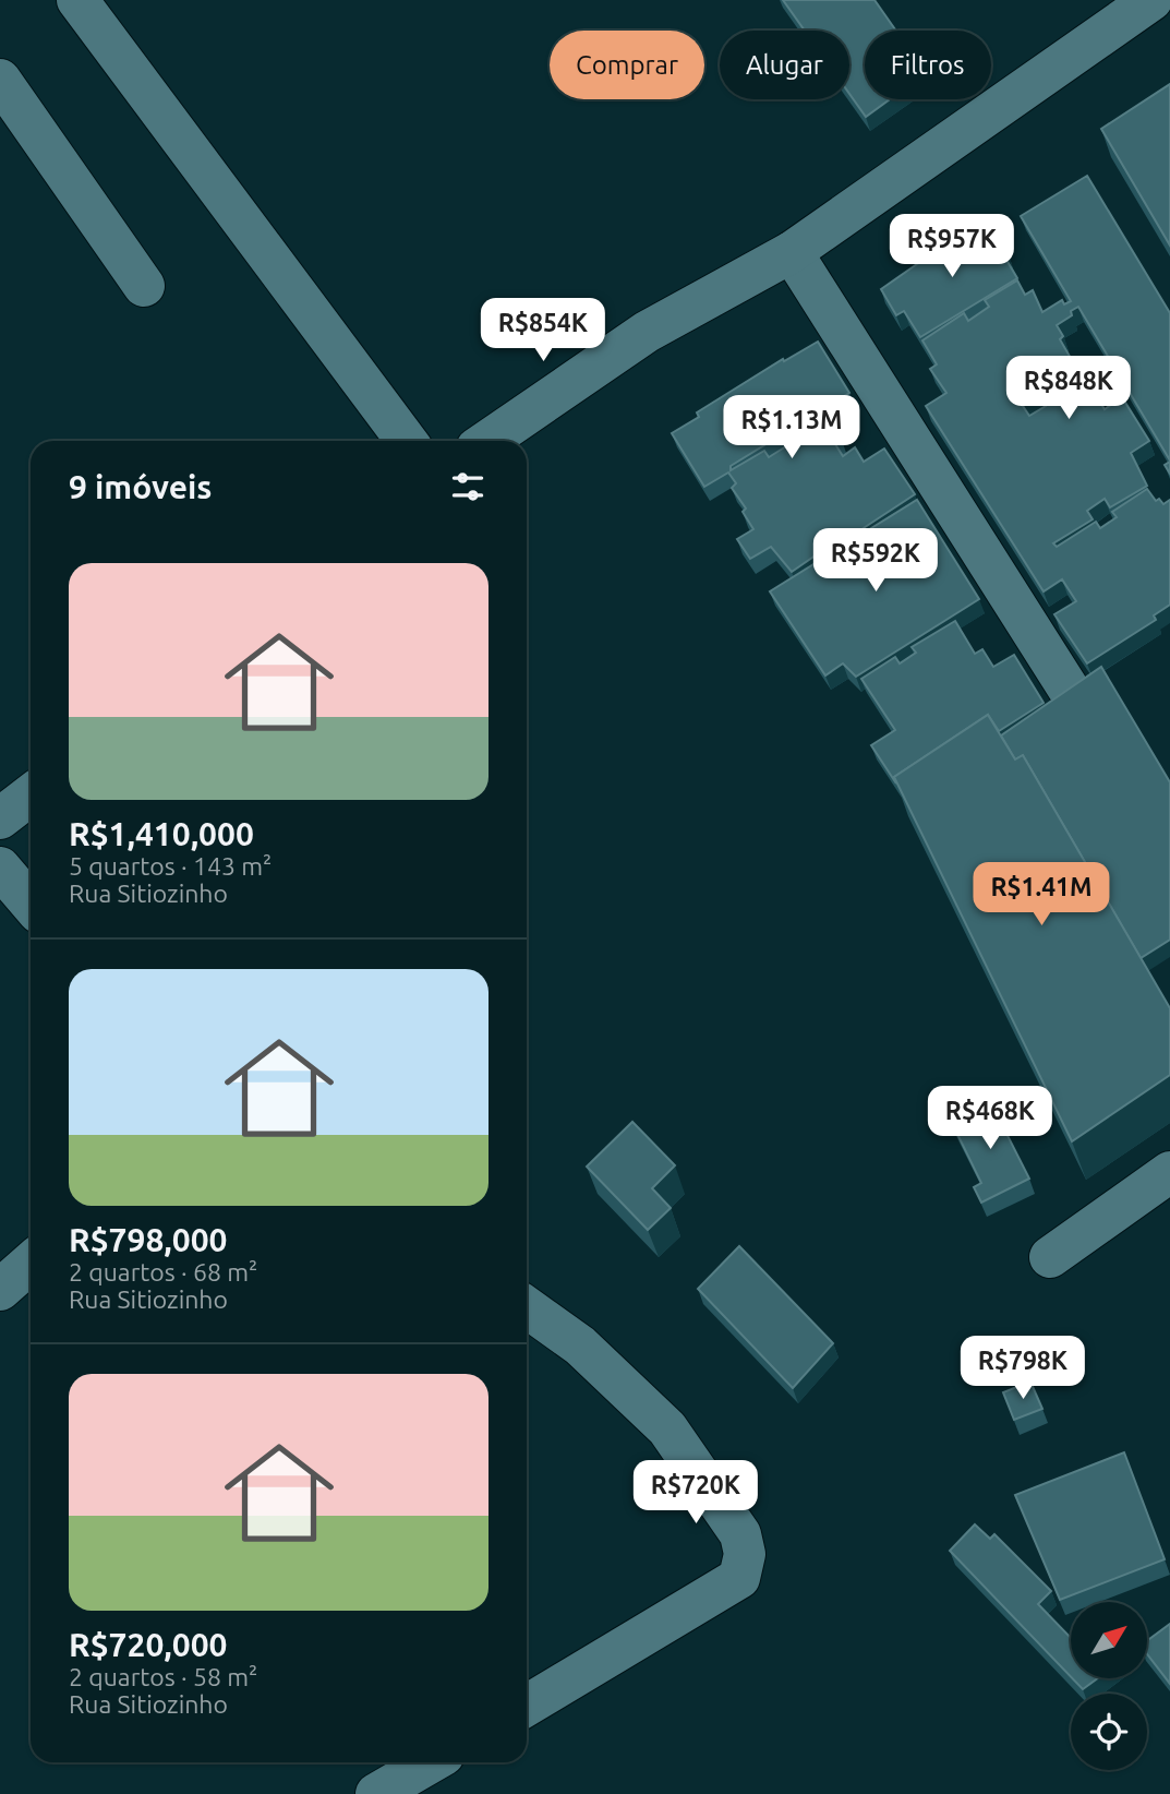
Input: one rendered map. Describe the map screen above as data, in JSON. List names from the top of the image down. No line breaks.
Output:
{"north":"top right","page":{"chip":["Comprar","Alugar","Filtros"],"price":["R$957K","R$854K","R$848K","R$1.13M","R$592K","R$1.41M","R$468K","R$798K","R$720K"],"heading":"9 imóveis","list":[{"name":"R$1,410,000","note":"5 quartos · 143 m² · Rua Sitiozinho"},{"name":"R$798,000","note":"2 quartos · 68 m² · Rua Sitiozinho"},{"name":"R$720,000","note":"2 quartos · 58 m² · Rua Sitiozinho"}]}}
